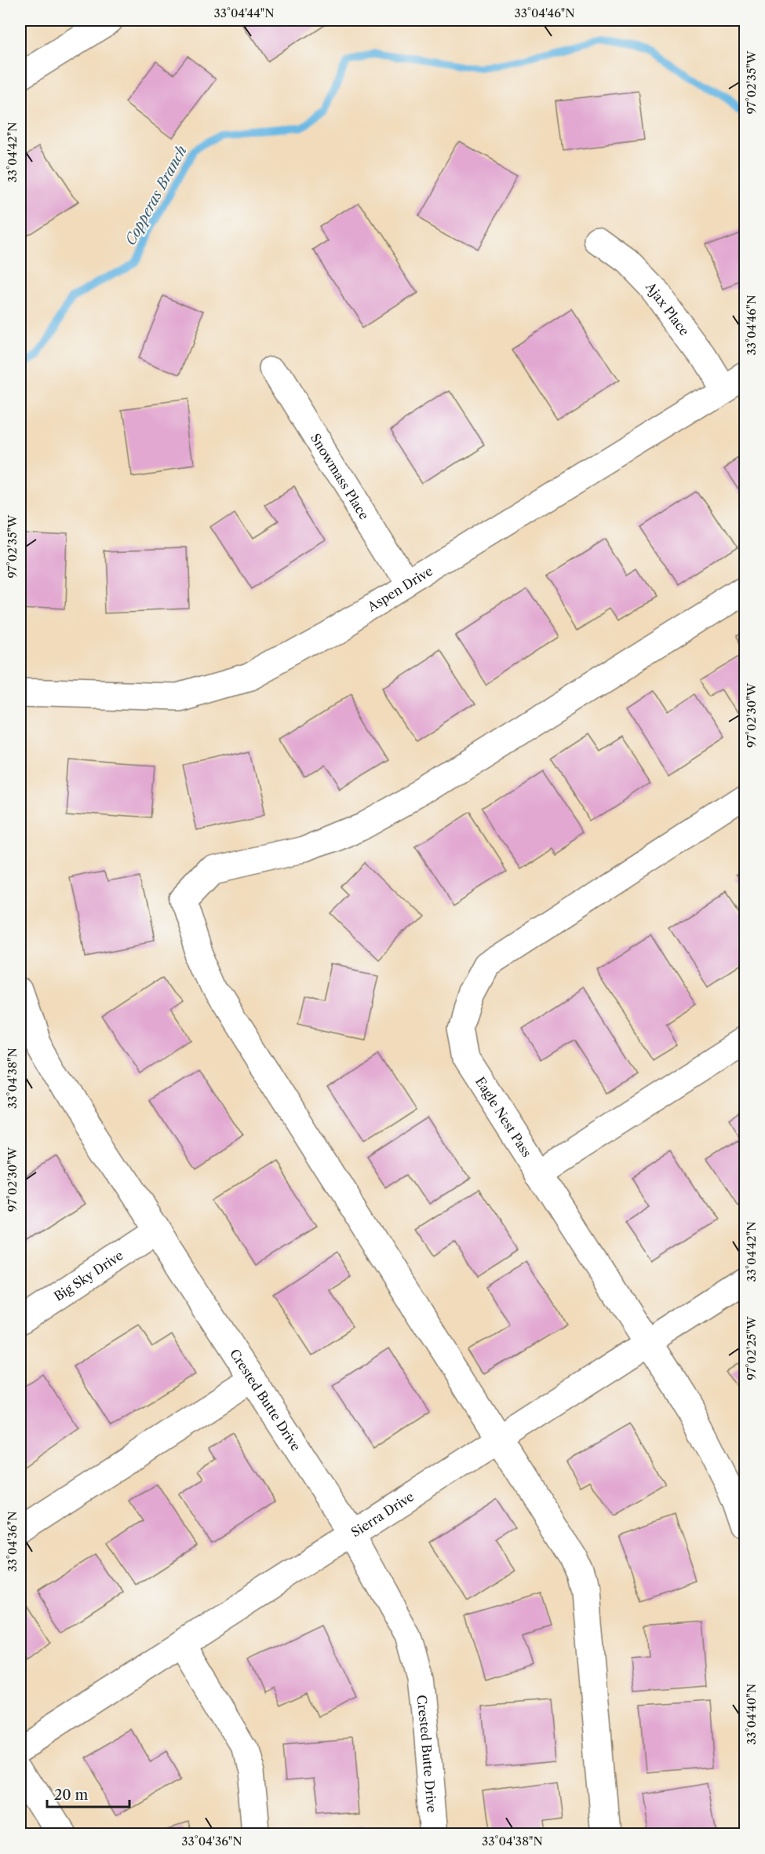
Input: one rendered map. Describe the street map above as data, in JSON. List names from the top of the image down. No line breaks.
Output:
{"streets":{"street":["Ajax Place","Snowmass Place","Aspen Drive","Eagle Nest Pass","Big Sky Drive","Crested Butte Drive","Sierra Drive"]},"crossings":[["Ajax Place","Aspen Drive"],["Snowmass Place","Aspen Drive"],["Eagle Nest Pass","Sierra Drive"],["Big Sky Drive","Crested Butte Drive"],["Crested Butte Drive","Sierra Drive"]],"water":["Copperas Branch"],"scale_bar":"20 m","coordinates":["33°04'44\"N","33°04'46\"N","97°02'35\"W","33°04'42\"N","97°02'30\"W","33°04'38\"N","97°02'25\"W","33°04'36\"N","33°04'40\"N"]}
